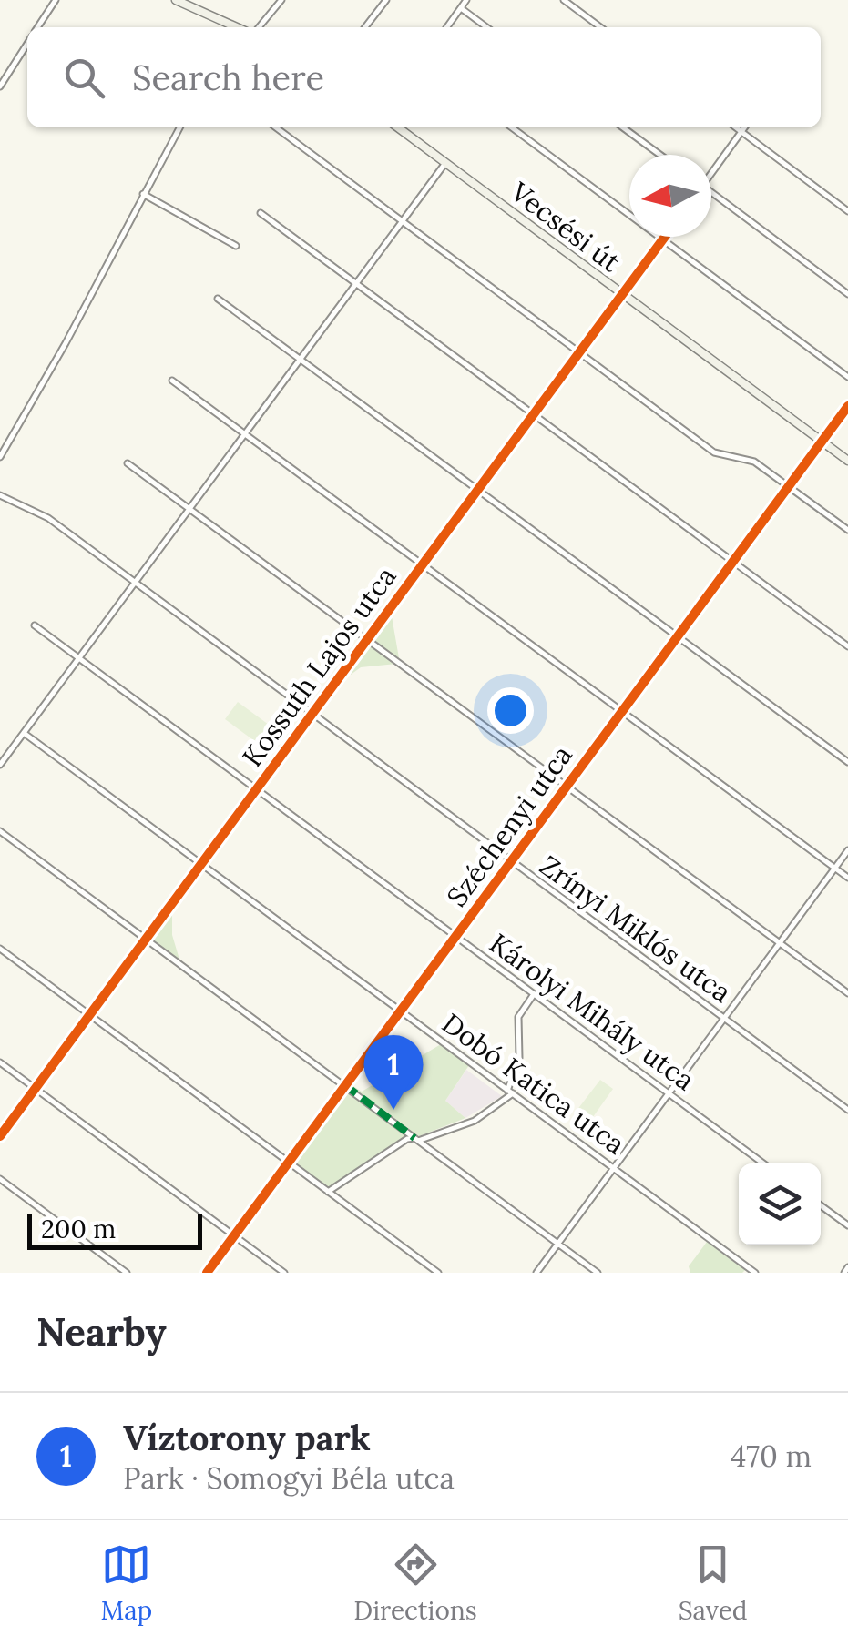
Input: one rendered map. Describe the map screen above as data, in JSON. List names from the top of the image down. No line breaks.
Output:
{"streets":{"street":["Vecsési út","Kossuth Lajos utca","Széchenyi utca","Zrínyi Miklós utca","Károlyi Mihály utca","Dobó Katica utca"]},"crossings":[["Vecsési út","Kossuth Lajos utca"],["Vecsési út","Széchenyi utca"],["Kossuth Lajos utca","Zrínyi Miklós utca"],["Kossuth Lajos utca","Károlyi Mihály utca"],["Kossuth Lajos utca","Dobó Katica utca"],["Széchenyi utca","Zrínyi Miklós utca"],["Széchenyi utca","Károlyi Mihály utca"],["Széchenyi utca","Dobó Katica utca"]],"scale_bar":"200 m","north":"left","page":{"search":"Search here","pins":"1","scale":"200 m","heading":"Nearby","list":[{"mark":"1","name":"Víztorony park","note":"Park · Somogyi Béla utca","value":"470 m"}],"nav":["Map","Directions","Saved"]}}
